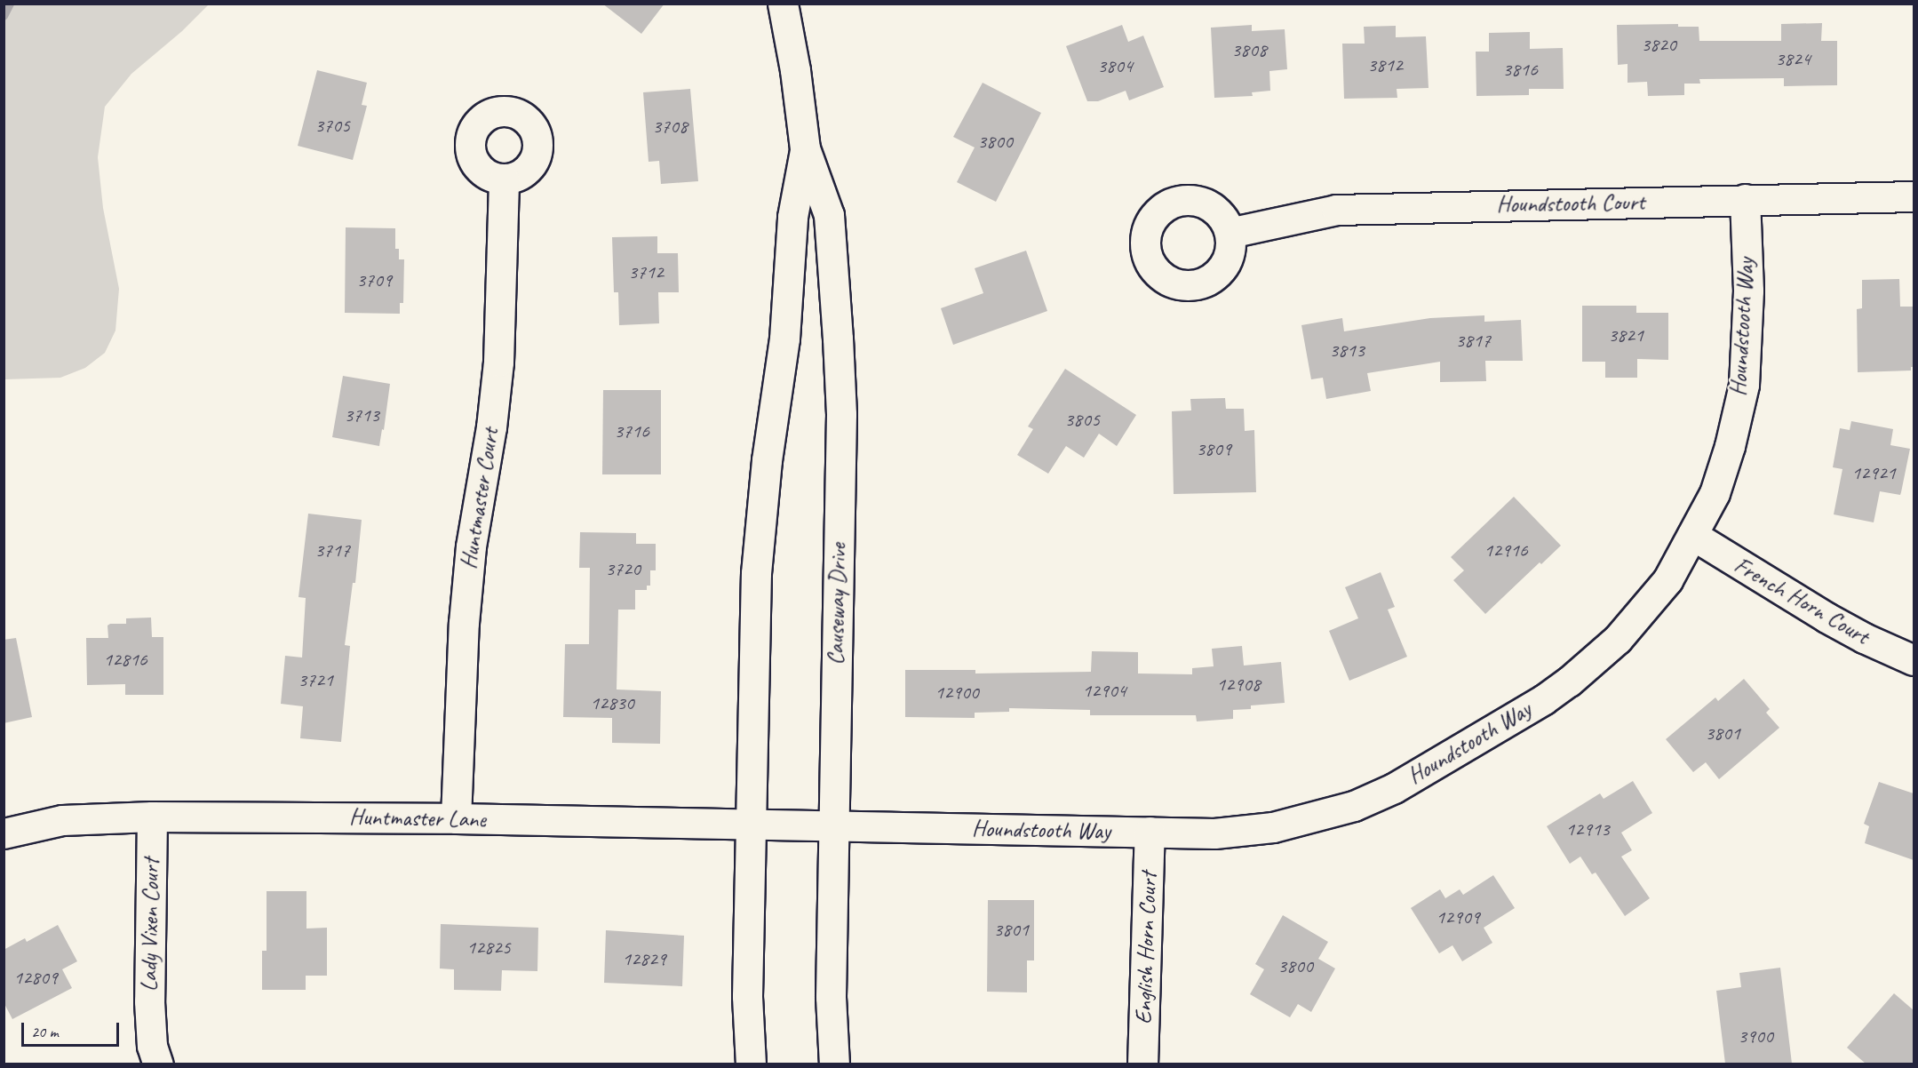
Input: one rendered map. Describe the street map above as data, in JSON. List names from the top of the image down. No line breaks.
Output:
{"streets":{"street":["Houndstooth Court","Houndstooth Way","Huntmaster Court","French Horn Court","Causeway Drive","Huntmaster Lane","Lady Vixen Court","English Horn Court"]},"crossings":[["Houndstooth Court","Houndstooth Way"],["Houndstooth Way","French Horn Court"],["Houndstooth Way","Causeway Drive"],["Houndstooth Way","Huntmaster Lane"],["Houndstooth Way","English Horn Court"],["Huntmaster Court","Huntmaster Lane"],["Causeway Drive","Huntmaster Lane"],["Huntmaster Lane","Lady Vixen Court"]],"house_numbers":["3820","3808","3824","3812","3804","3816","3705","3708","3800","3712","3709","3821","3817","3813","3713","3805","3716","3809","12921","3717","12916","3720","12816","3721","12908","12904","12900","12830","3801","12913","12909","3801","12825","12829","3800","12809","3900"],"scale_bar":"20 m"}
